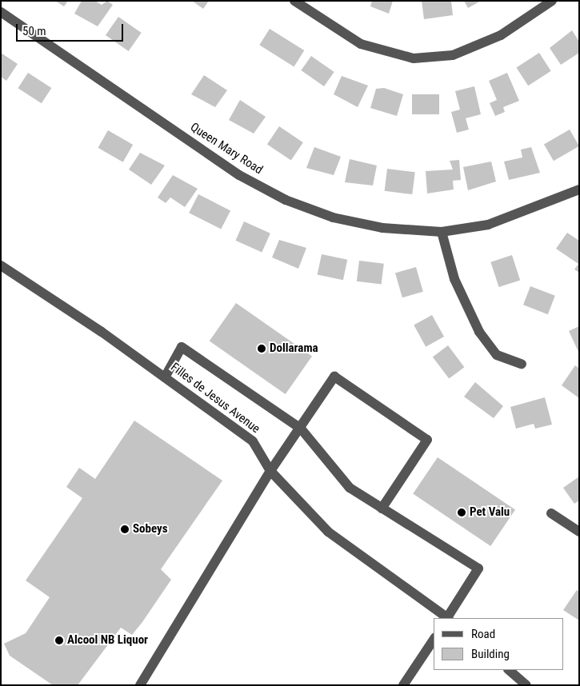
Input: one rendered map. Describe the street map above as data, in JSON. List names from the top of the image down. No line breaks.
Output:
{"streets":{"street":["Queen Mary Road","Filles de Jesus Avenue"]},"places":["Dollarama","Pet Valu","Sobeys","Alcool NB Liquor"],"legend":["Road","Building"],"scale_bar":"50 m"}
